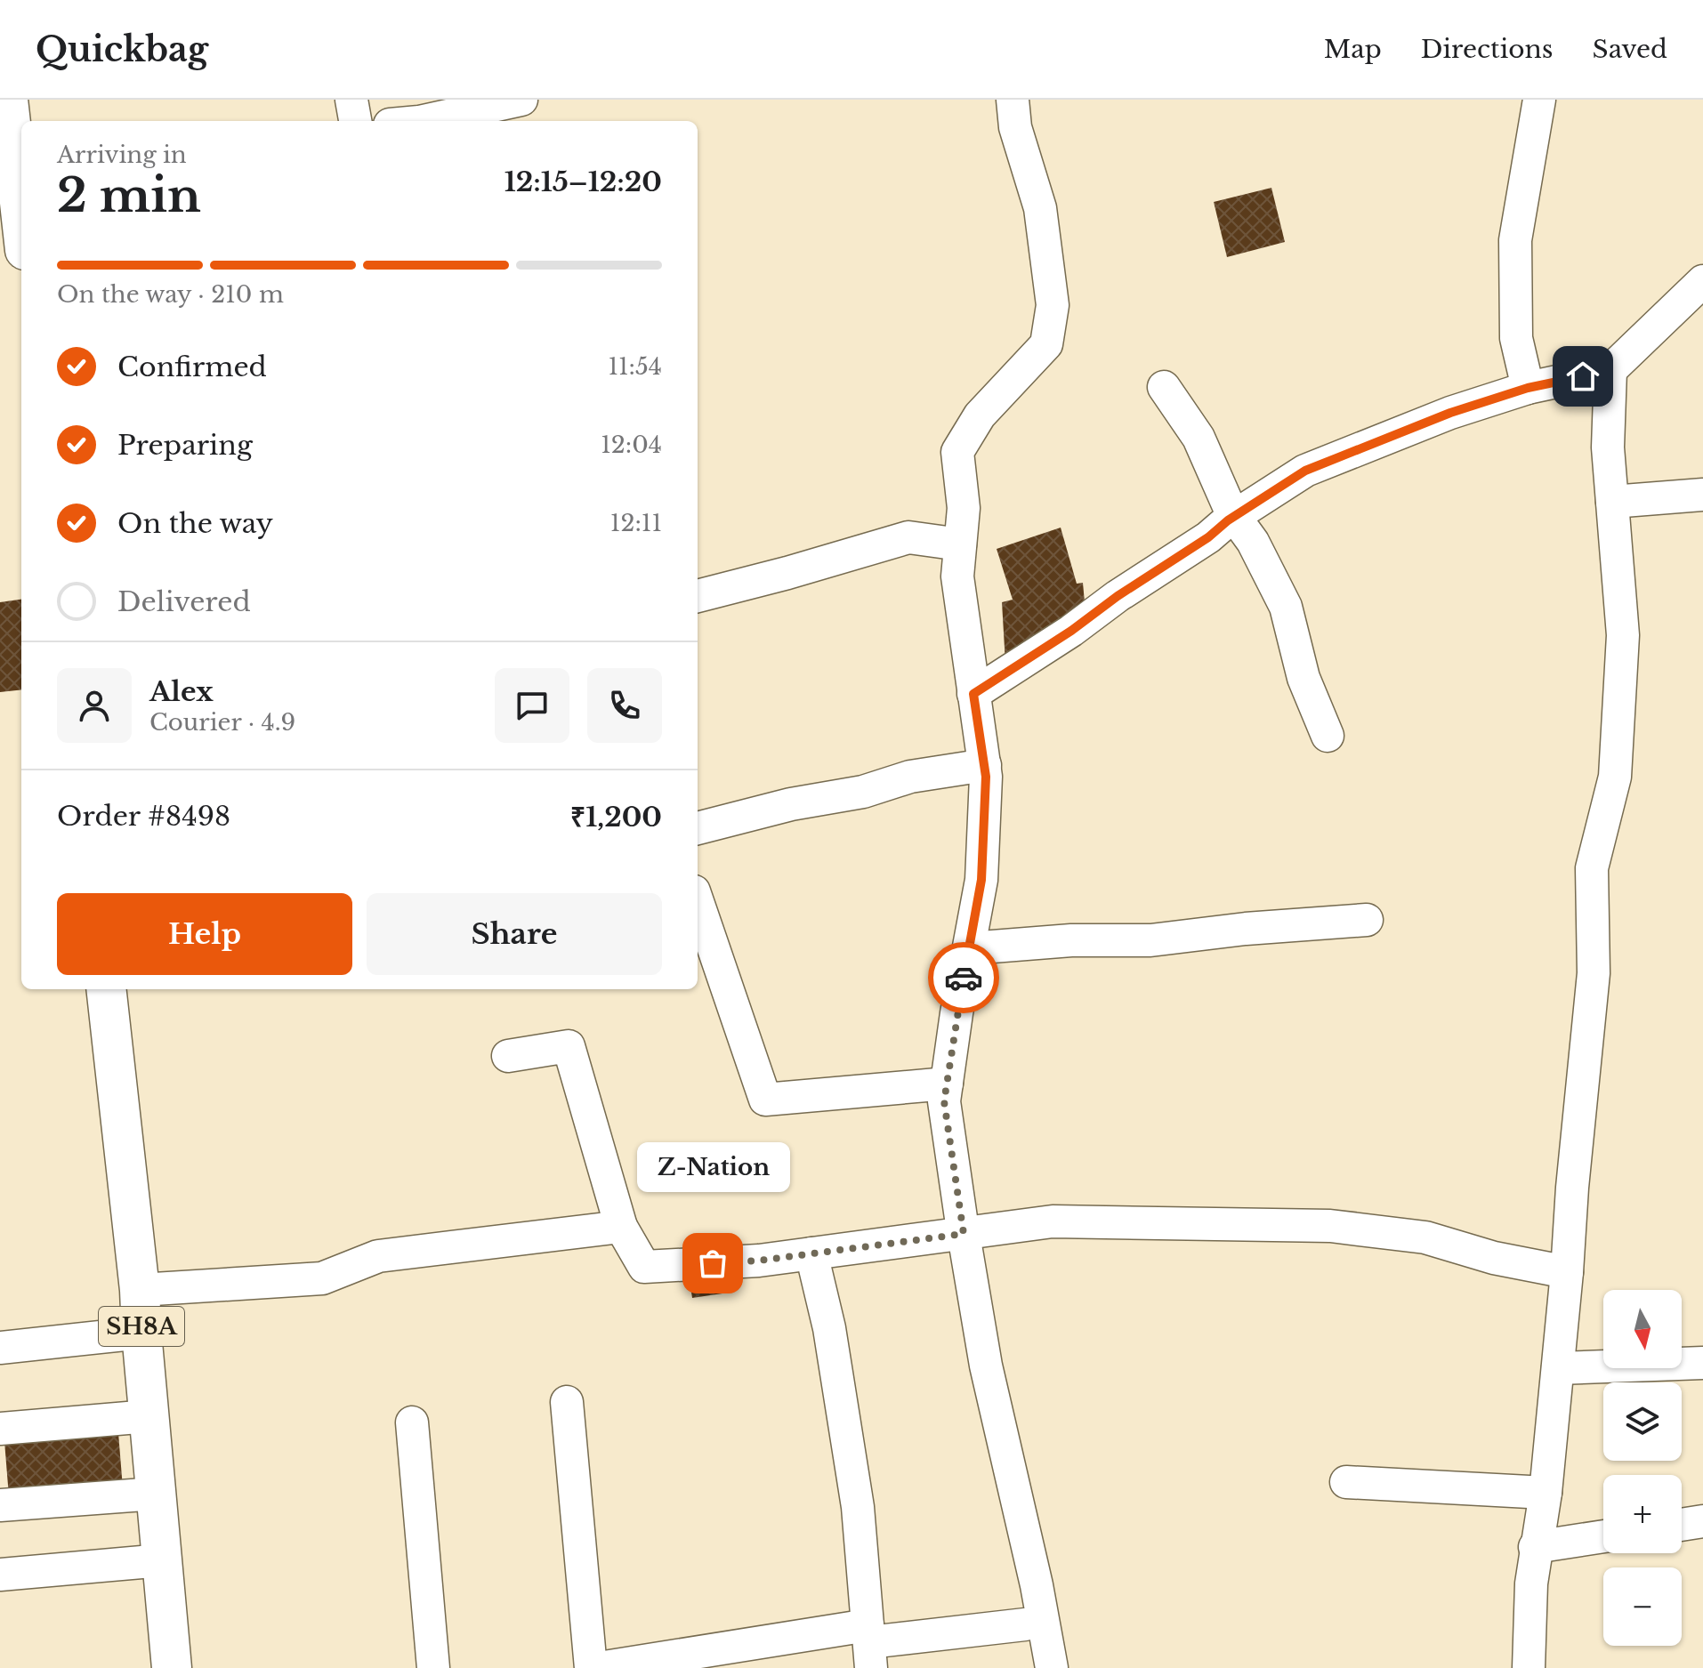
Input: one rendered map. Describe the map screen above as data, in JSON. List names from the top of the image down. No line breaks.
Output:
{"streets":{"main road":["SH8A"]},"places":["Z-Nation"],"north":"bottom","page":{"header":"Quickbag","nav":["Map","Directions","Saved"],"heading":["2 min","Arriving in","12:15–12:20"],"panel":["Alex","Courier · 4.9","Order #8498","₹1,200"],"bar":"On the way · 210 m","list":[["Confirmed","11:54"],["Preparing","12:04"],["On the way","12:11"],"Delivered"],"buttons":["Help","Share"],"bubble":"Z-Nation","map_buttons":["+","−"]}}
